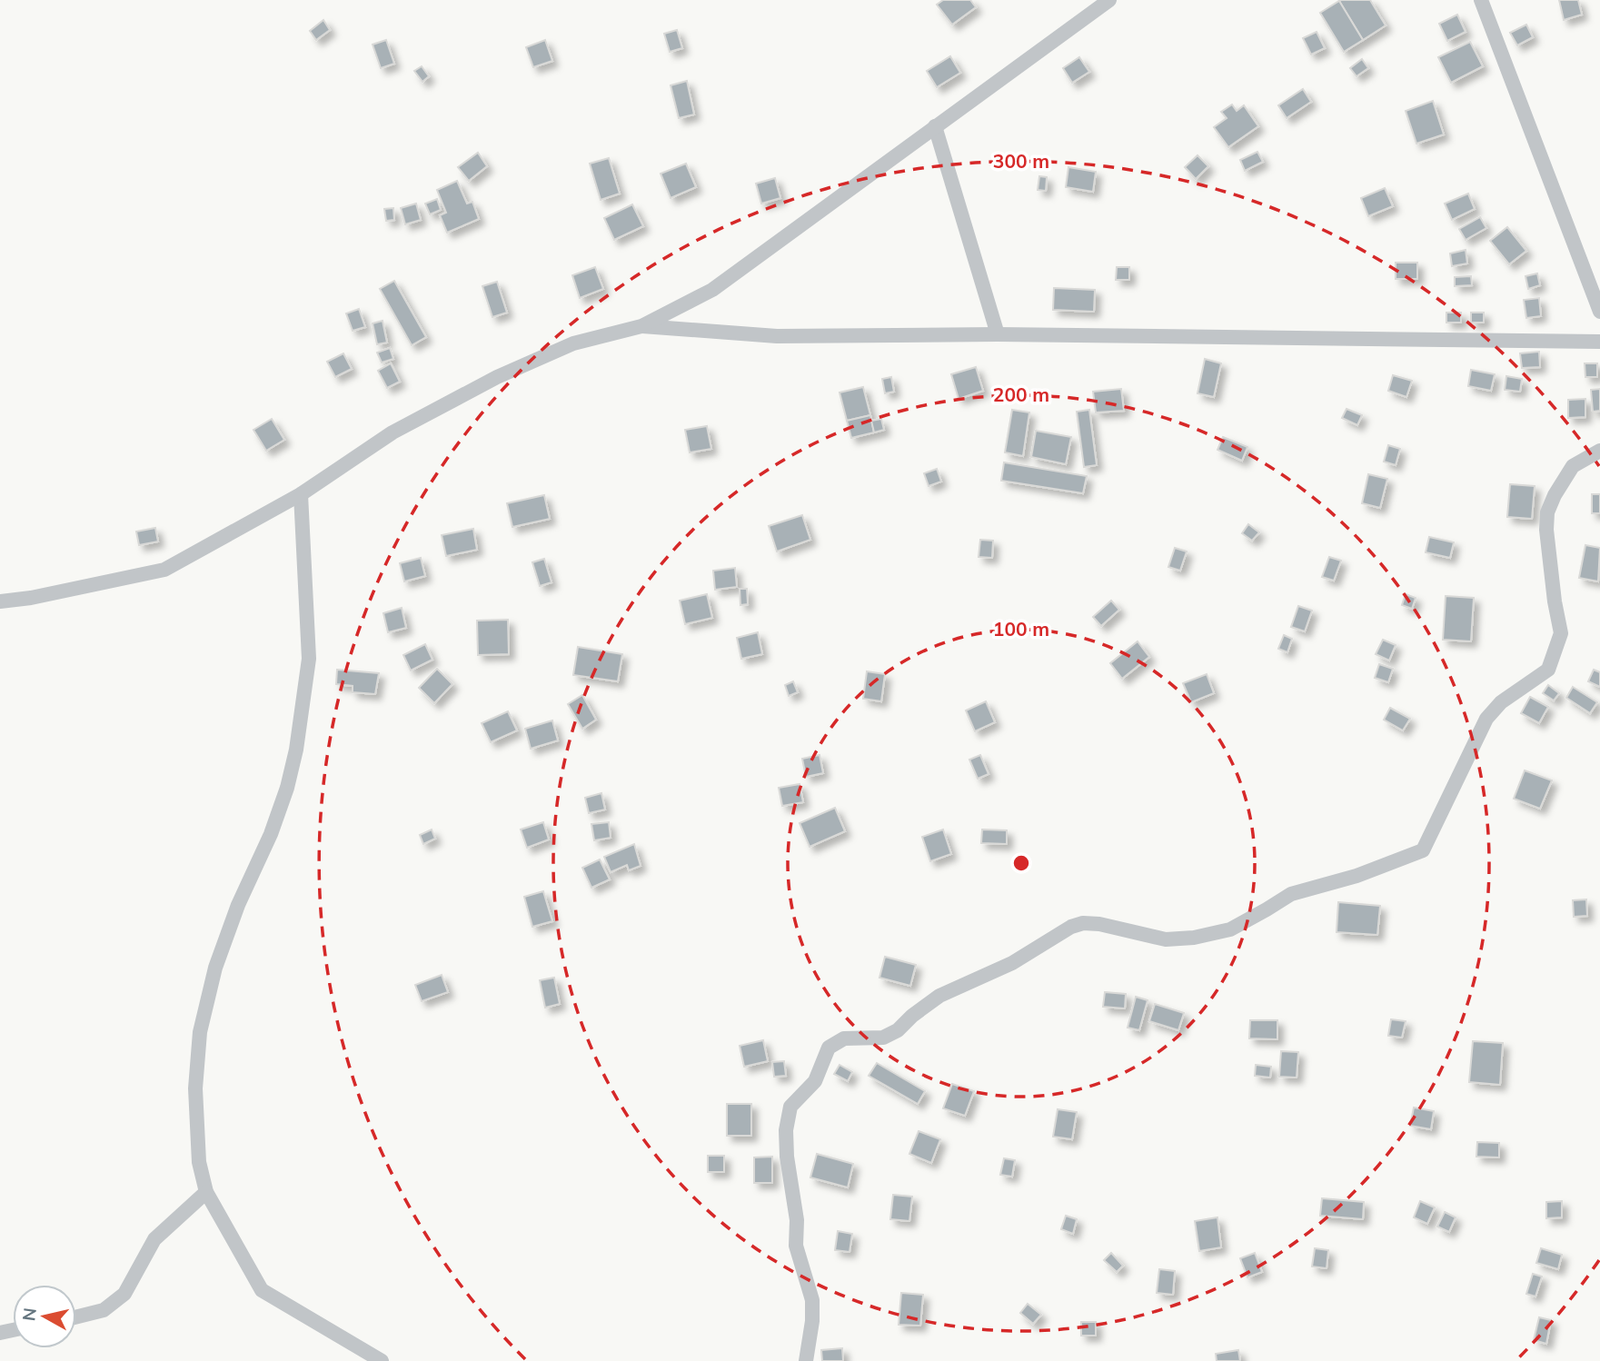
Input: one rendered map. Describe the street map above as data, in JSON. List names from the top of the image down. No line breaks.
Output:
{"north":"left","rings":["300 m","200 m","100 m"]}
